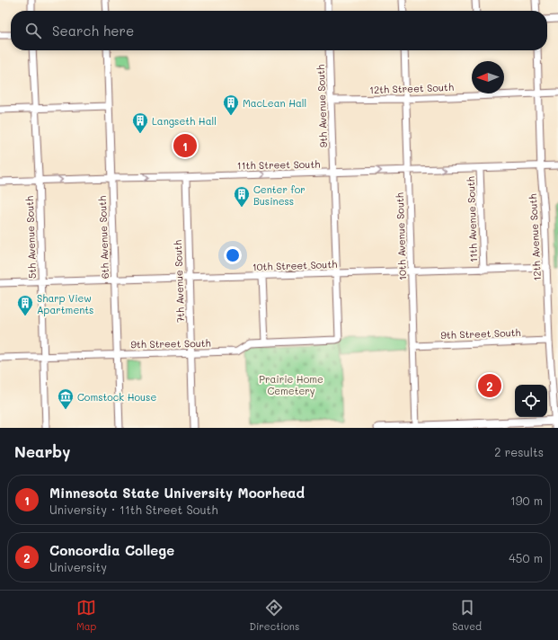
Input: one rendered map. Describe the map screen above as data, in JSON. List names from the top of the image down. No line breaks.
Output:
{"streets":{"street":["12th Street South","9th Avenue South","11th Street South","11th Avenue South","10th Avenue South","5th Avenue South","6th Avenue South","12th Avenue South","10th Street South","7th Avenue South","9th Street South"]},"crossings":[["12th Street South","9th Avenue South"],["12th Street South","10th Avenue South"],["12th Street South","12th Avenue South"],["9th Avenue South","11th Street South"],["9th Avenue South","10th Street South"],["9th Avenue South","9th Street South"],["11th Street South","11th Avenue South"],["11th Street South","10th Avenue South"],["11th Street South","5th Avenue South"],["11th Street South","6th Avenue South"],["11th Street South","12th Avenue South"],["11th Street South","7th Avenue South"],["11th Avenue South","10th Street South"],["10th Avenue South","10th Street South"],["10th Avenue South","9th Street South"],["5th Avenue South","10th Street South"],["5th Avenue South","9th Street South"],["6th Avenue South","10th Street South"],["6th Avenue South","9th Street South"],["12th Avenue South","10th Street South"],["12th Avenue South","9th Street South"],["10th Street South","7th Avenue South"],["7th Avenue South","9th Street South"]],"one_way":["11th Street South"],"parks":["Prairie Home Cemetery"],"places":{"building":["MacLean Hall","Langseth Hall","Center for Business","Sharp View Apartments"],"museum":["Comstock House"]},"north":"left","page":{"search":"Search here","pins":["1","2"],"heading":["Nearby","2 results"],"list":[{"mark":"1","name":"Minnesota State University Moorhead","note":"University · 11th Street South","value":"190 m"},{"mark":"2","name":"Concordia College","note":"University","value":"450 m"}],"nav":["Map","Directions","Saved"]}}
